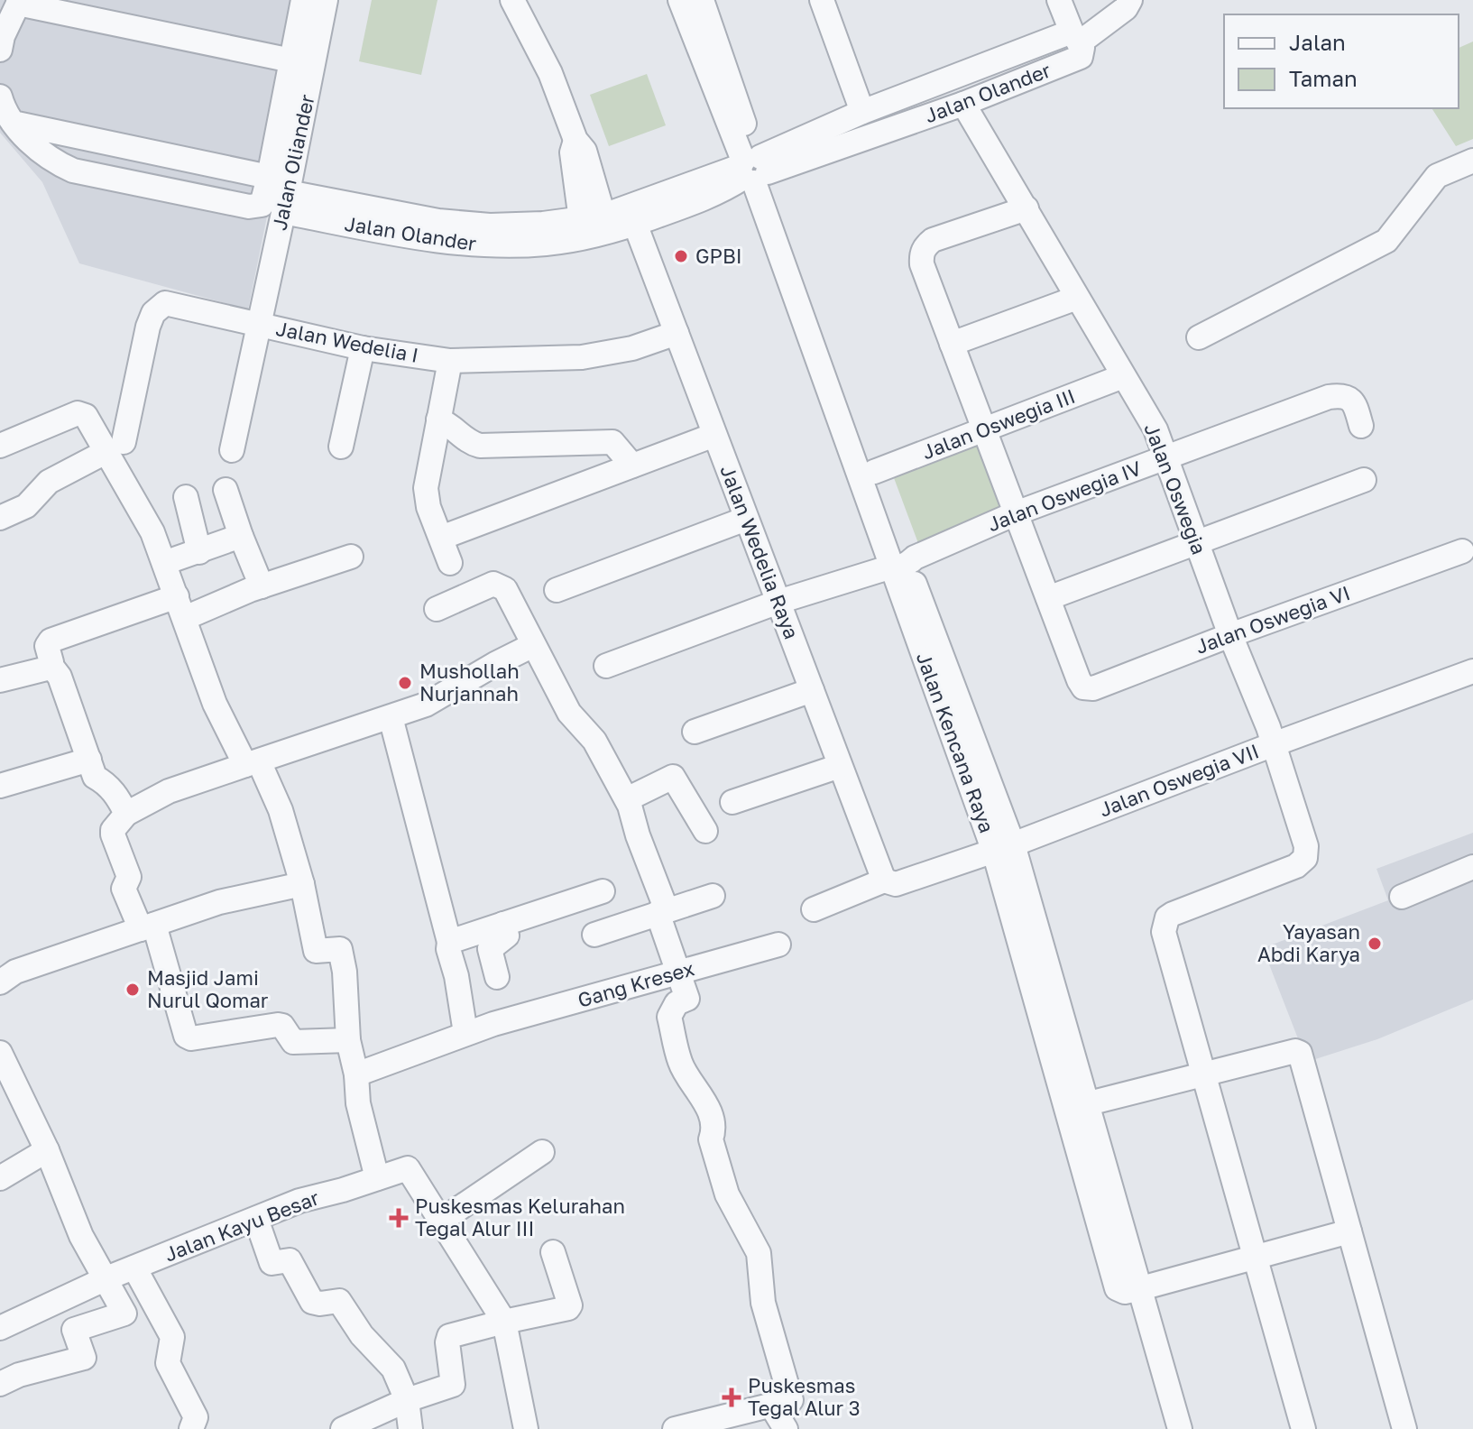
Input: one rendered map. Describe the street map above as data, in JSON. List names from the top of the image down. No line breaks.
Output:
{"streets":{"street":["Jalan Olander","Jalan Oliander","Jalan Wedelia I","Jalan Oswegia III","Jalan Oswegia","Jalan Oswegia IV","Jalan Wedelia Raya","Jalan Oswegia VI","Jalan Kencana Raya","Jalan Oswegia VII","Gang Kresex","Jalan Kayu Besar"]},"crossings":[["Jalan Olander","Jalan Oliander"],["Jalan Olander","Jalan Oswegia"],["Jalan Olander","Jalan Wedelia Raya"],["Jalan Olander","Jalan Kencana Raya"],["Jalan Oliander","Jalan Wedelia I"],["Jalan Wedelia I","Jalan Wedelia Raya"],["Jalan Oswegia III","Jalan Oswegia"],["Jalan Oswegia III","Jalan Kencana Raya"],["Jalan Oswegia","Jalan Oswegia IV"],["Jalan Oswegia","Jalan Oswegia VI"],["Jalan Oswegia","Jalan Oswegia VII"],["Jalan Oswegia IV","Jalan Wedelia Raya"],["Jalan Oswegia IV","Jalan Kencana Raya"],["Jalan Wedelia Raya","Jalan Oswegia VII"],["Jalan Kencana Raya","Jalan Oswegia VII"]],"places":{"other":["GPBI","Mushollah Nurjannah","Yayasan Abdi Karya","Masjid Jami Nurul Qomar"],"health":["Puskesmas Kelurahan Tegal Alur III","Puskesmas Tegal Alur 3"]},"legend":["Jalan","Taman"]}
